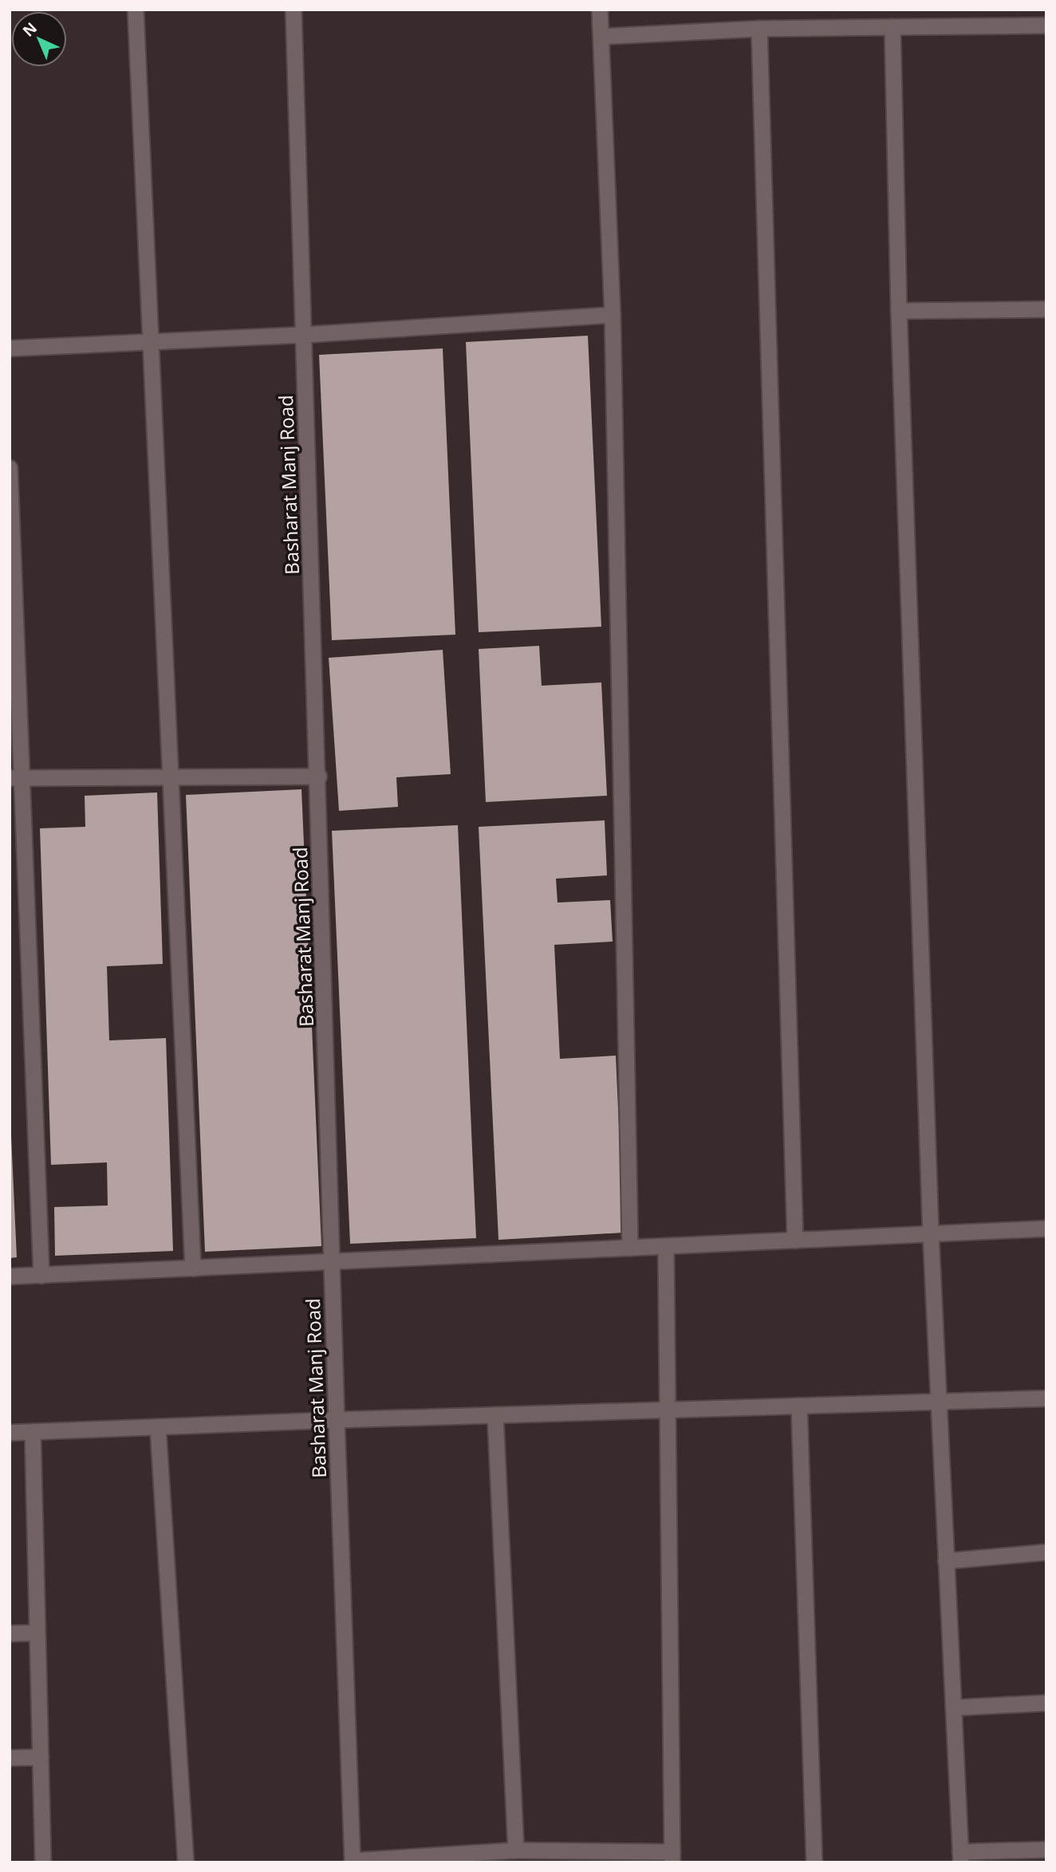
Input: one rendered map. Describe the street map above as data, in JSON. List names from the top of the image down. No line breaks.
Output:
{"streets":{"street":["Basharat Manj Road"]},"north":"top left"}
